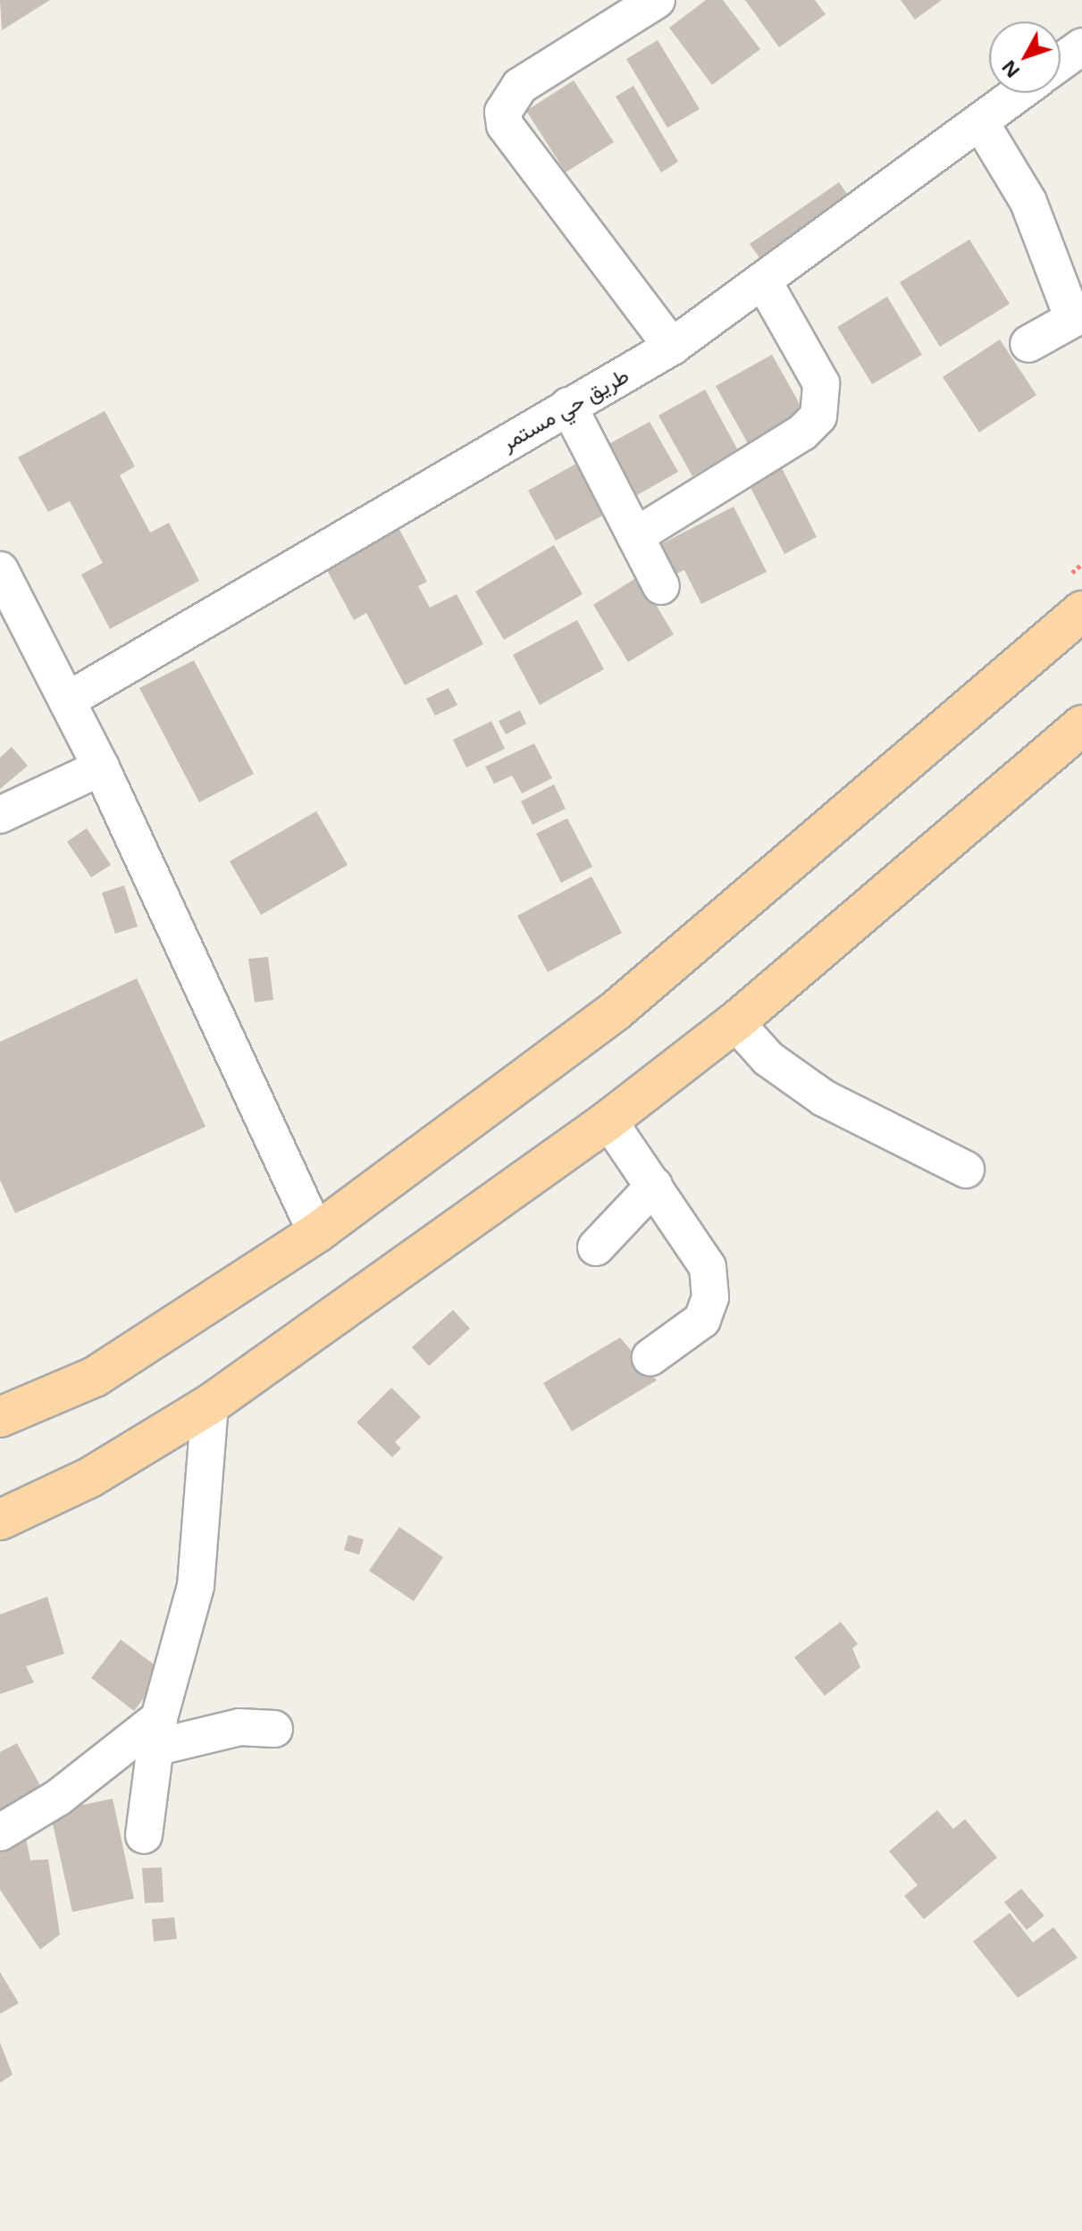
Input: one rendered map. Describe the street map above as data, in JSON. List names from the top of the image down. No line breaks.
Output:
{"streets":{"street":["طريق حي مستمر"]},"north":"bottom left"}
